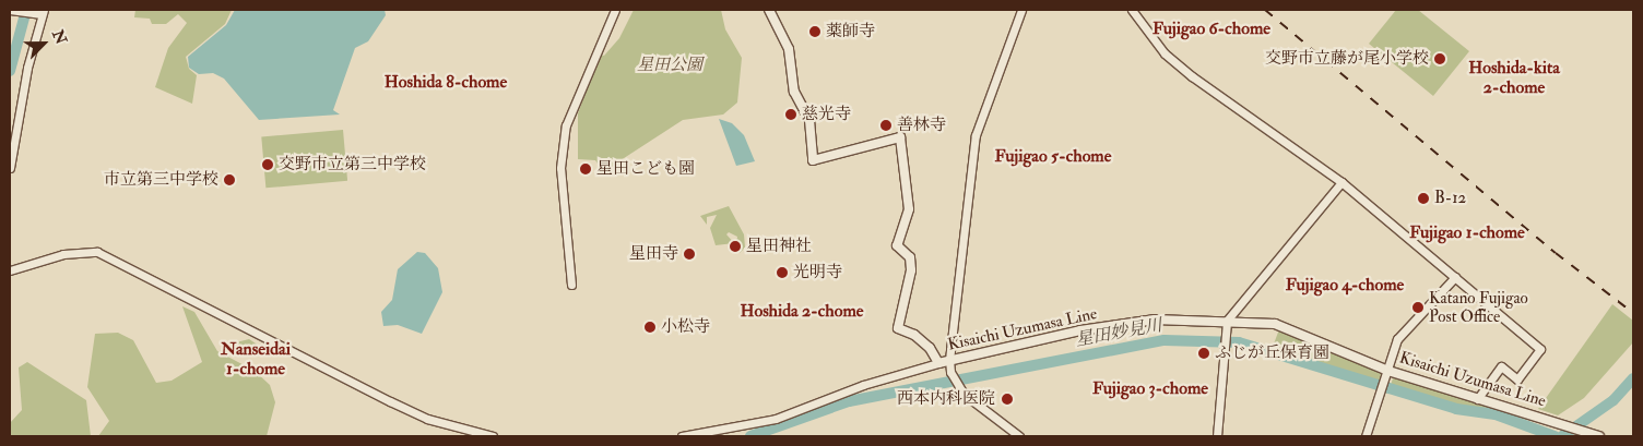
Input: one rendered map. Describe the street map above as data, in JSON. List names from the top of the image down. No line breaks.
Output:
{"streets":{"main road":["Kisaichi Uzumasa Line"]},"districts":["Fujigao 6-chome","Hoshida-kita 2-chome","Hoshida 8-chome","Fujigao 5-chome","Fujigao 1-chome","Fujigao 4-chome","Hoshida 2-chome","Nanseidai 1-chome","Fujigao 3-chome"],"water":["星田妙見川"],"parks":["星田公園"],"places":["薬師寺","交野市立藤が尾小学校","慈光寺","善林寺","交野市立第三中学校","星田こども園","市立第三中学校","B-12","星田神社","星田寺","光明寺","Katano Fujigao Post Office","小松寺","ふじが丘保育園","西本内科医院"],"north":"top right"}
